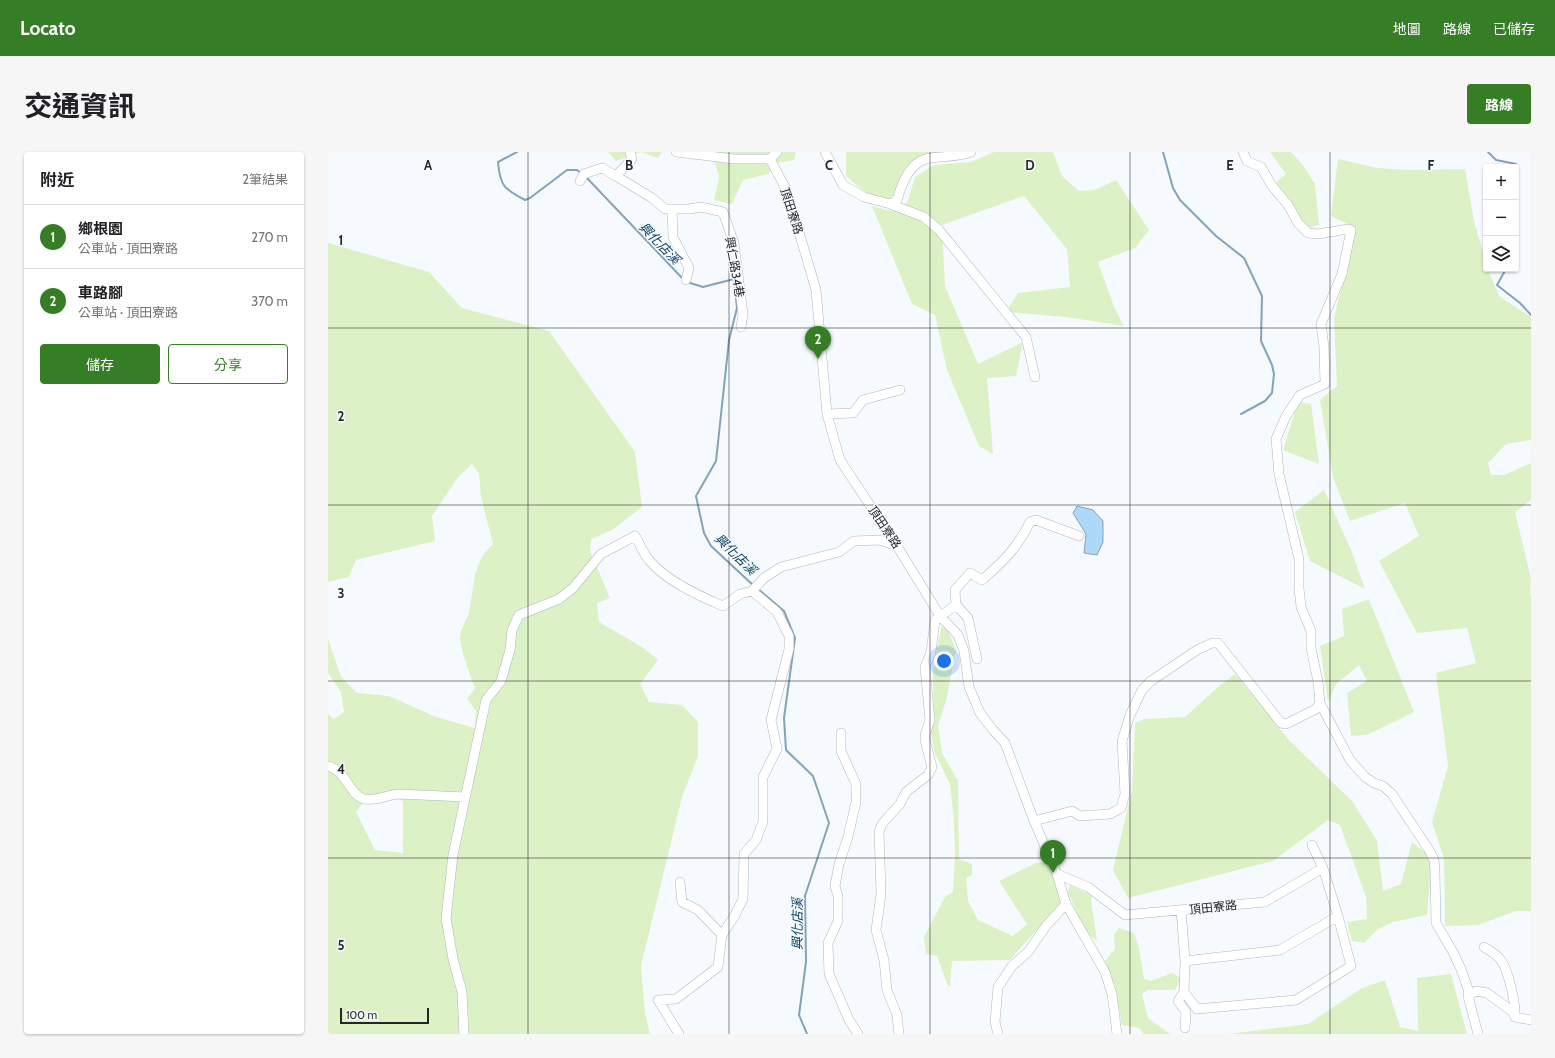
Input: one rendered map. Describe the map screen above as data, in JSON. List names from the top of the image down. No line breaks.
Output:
{"streets":{"street":["頂田寮路","興仁路34巷"]},"water":["興化店溪"],"scale_bar":"100 m","page":{"header":"Locato","nav":["地圖","路線","已儲存"],"title":"交通資訊","buttons":["路線",["儲存","分享"]],"heading":["附近","2筆結果"],"map_buttons":["+","−"],"list":[{"mark":"1","name":"鄉根園","note":"公車站 · 頂田寮路","value":"270 m"},{"mark":"2","name":"車路腳","note":"公車站 · 頂田寮路","value":"370 m"}],"pins":["2","1"],"scale":"100 m"},"grid":{"columns":["A","B","C","D","E","F"],"rows":["1","2","3","4","5"]}}
